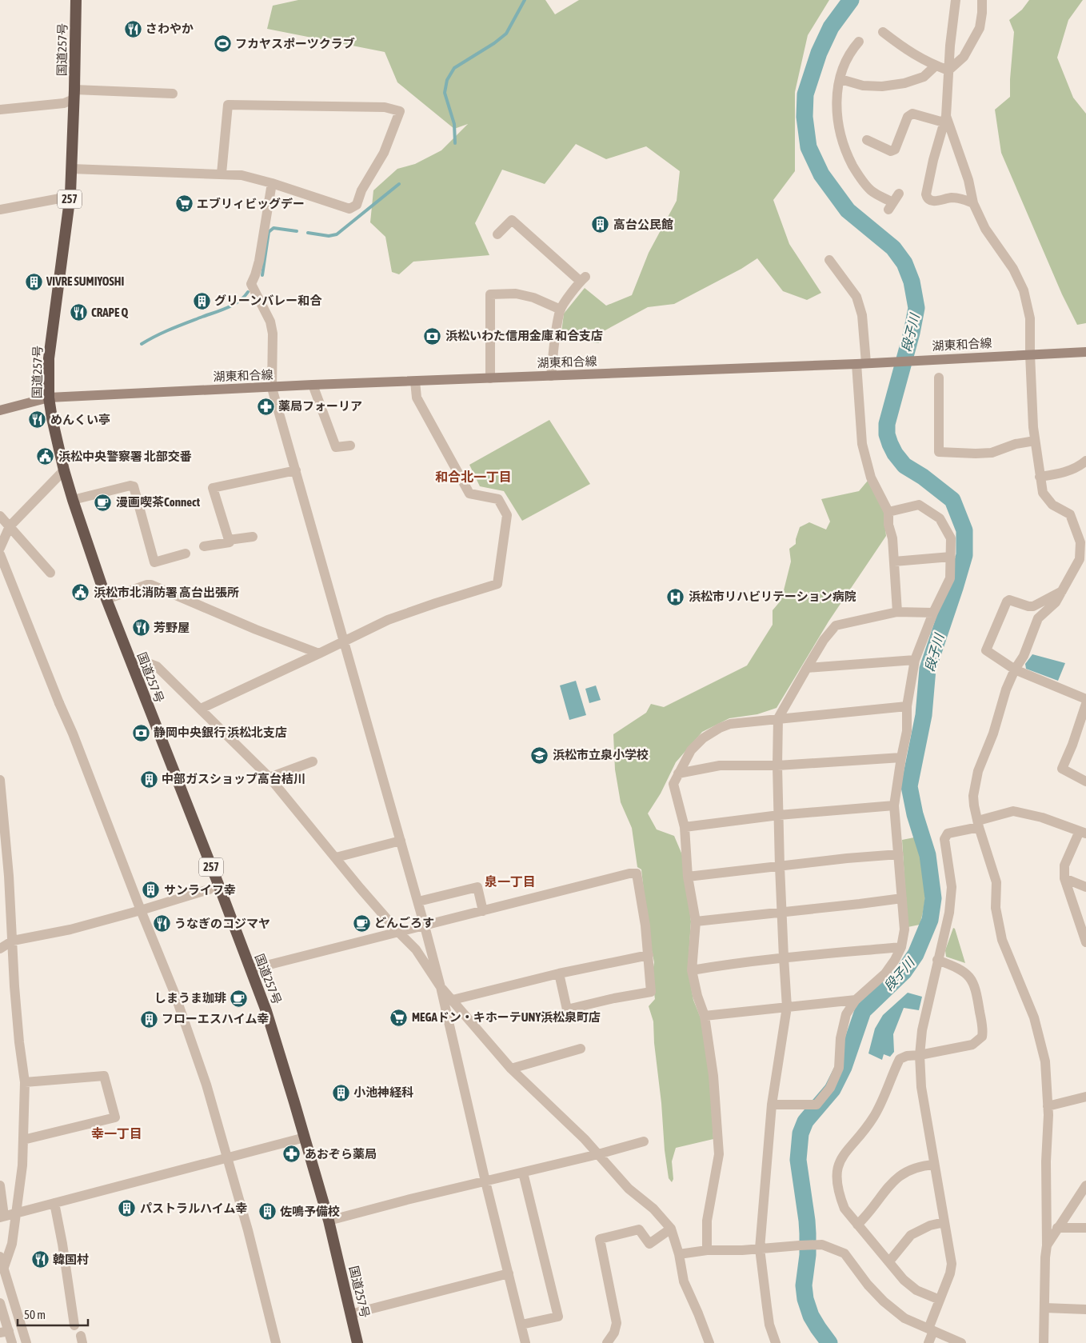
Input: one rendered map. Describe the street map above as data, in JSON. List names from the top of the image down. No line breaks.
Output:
{"streets":{"highway":["国道257号","257"],"main road":["湖東和合線"]},"crossings":[["国道257号","湖東和合線"]],"districts":["和合北一丁目","泉一丁目","幸一丁目"],"water":["段子川"],"places":{"restaurant":["さわやか","CRAPE Q","めんくい亭","芳野屋","うなぎのコジマヤ","韓国村"],"sports":["フカヤスポーツクラブ"],"supermarket":["エブリィビッグデー","MEGAドン・キホーテUNY浜松泉町店"],"building":["高台公民館","VIVRE SUMIYOSHI","グリーンバレー和合","中部ガスショップ高台桔川","サンライフ幸","フローエスハイム幸","小池神経科","パストラルハイム幸","佐鳴予備校"],"bank":["浜松いわた信用金庫 和合支店","静岡中央銀行 浜松北支店"],"pharmacy":["薬局フォーリア","あおぞら薬局"],"public building":["浜松中央警察署 北部交番","浜松市北消防署 高台出張所"],"cafe":["漫画喫茶Connect","どんごろす","しまうま珈琲"],"hospital":["浜松市リハビリテーション病院"],"school or university":["浜松市立泉小学校"]},"scale_bar":"50 m"}
